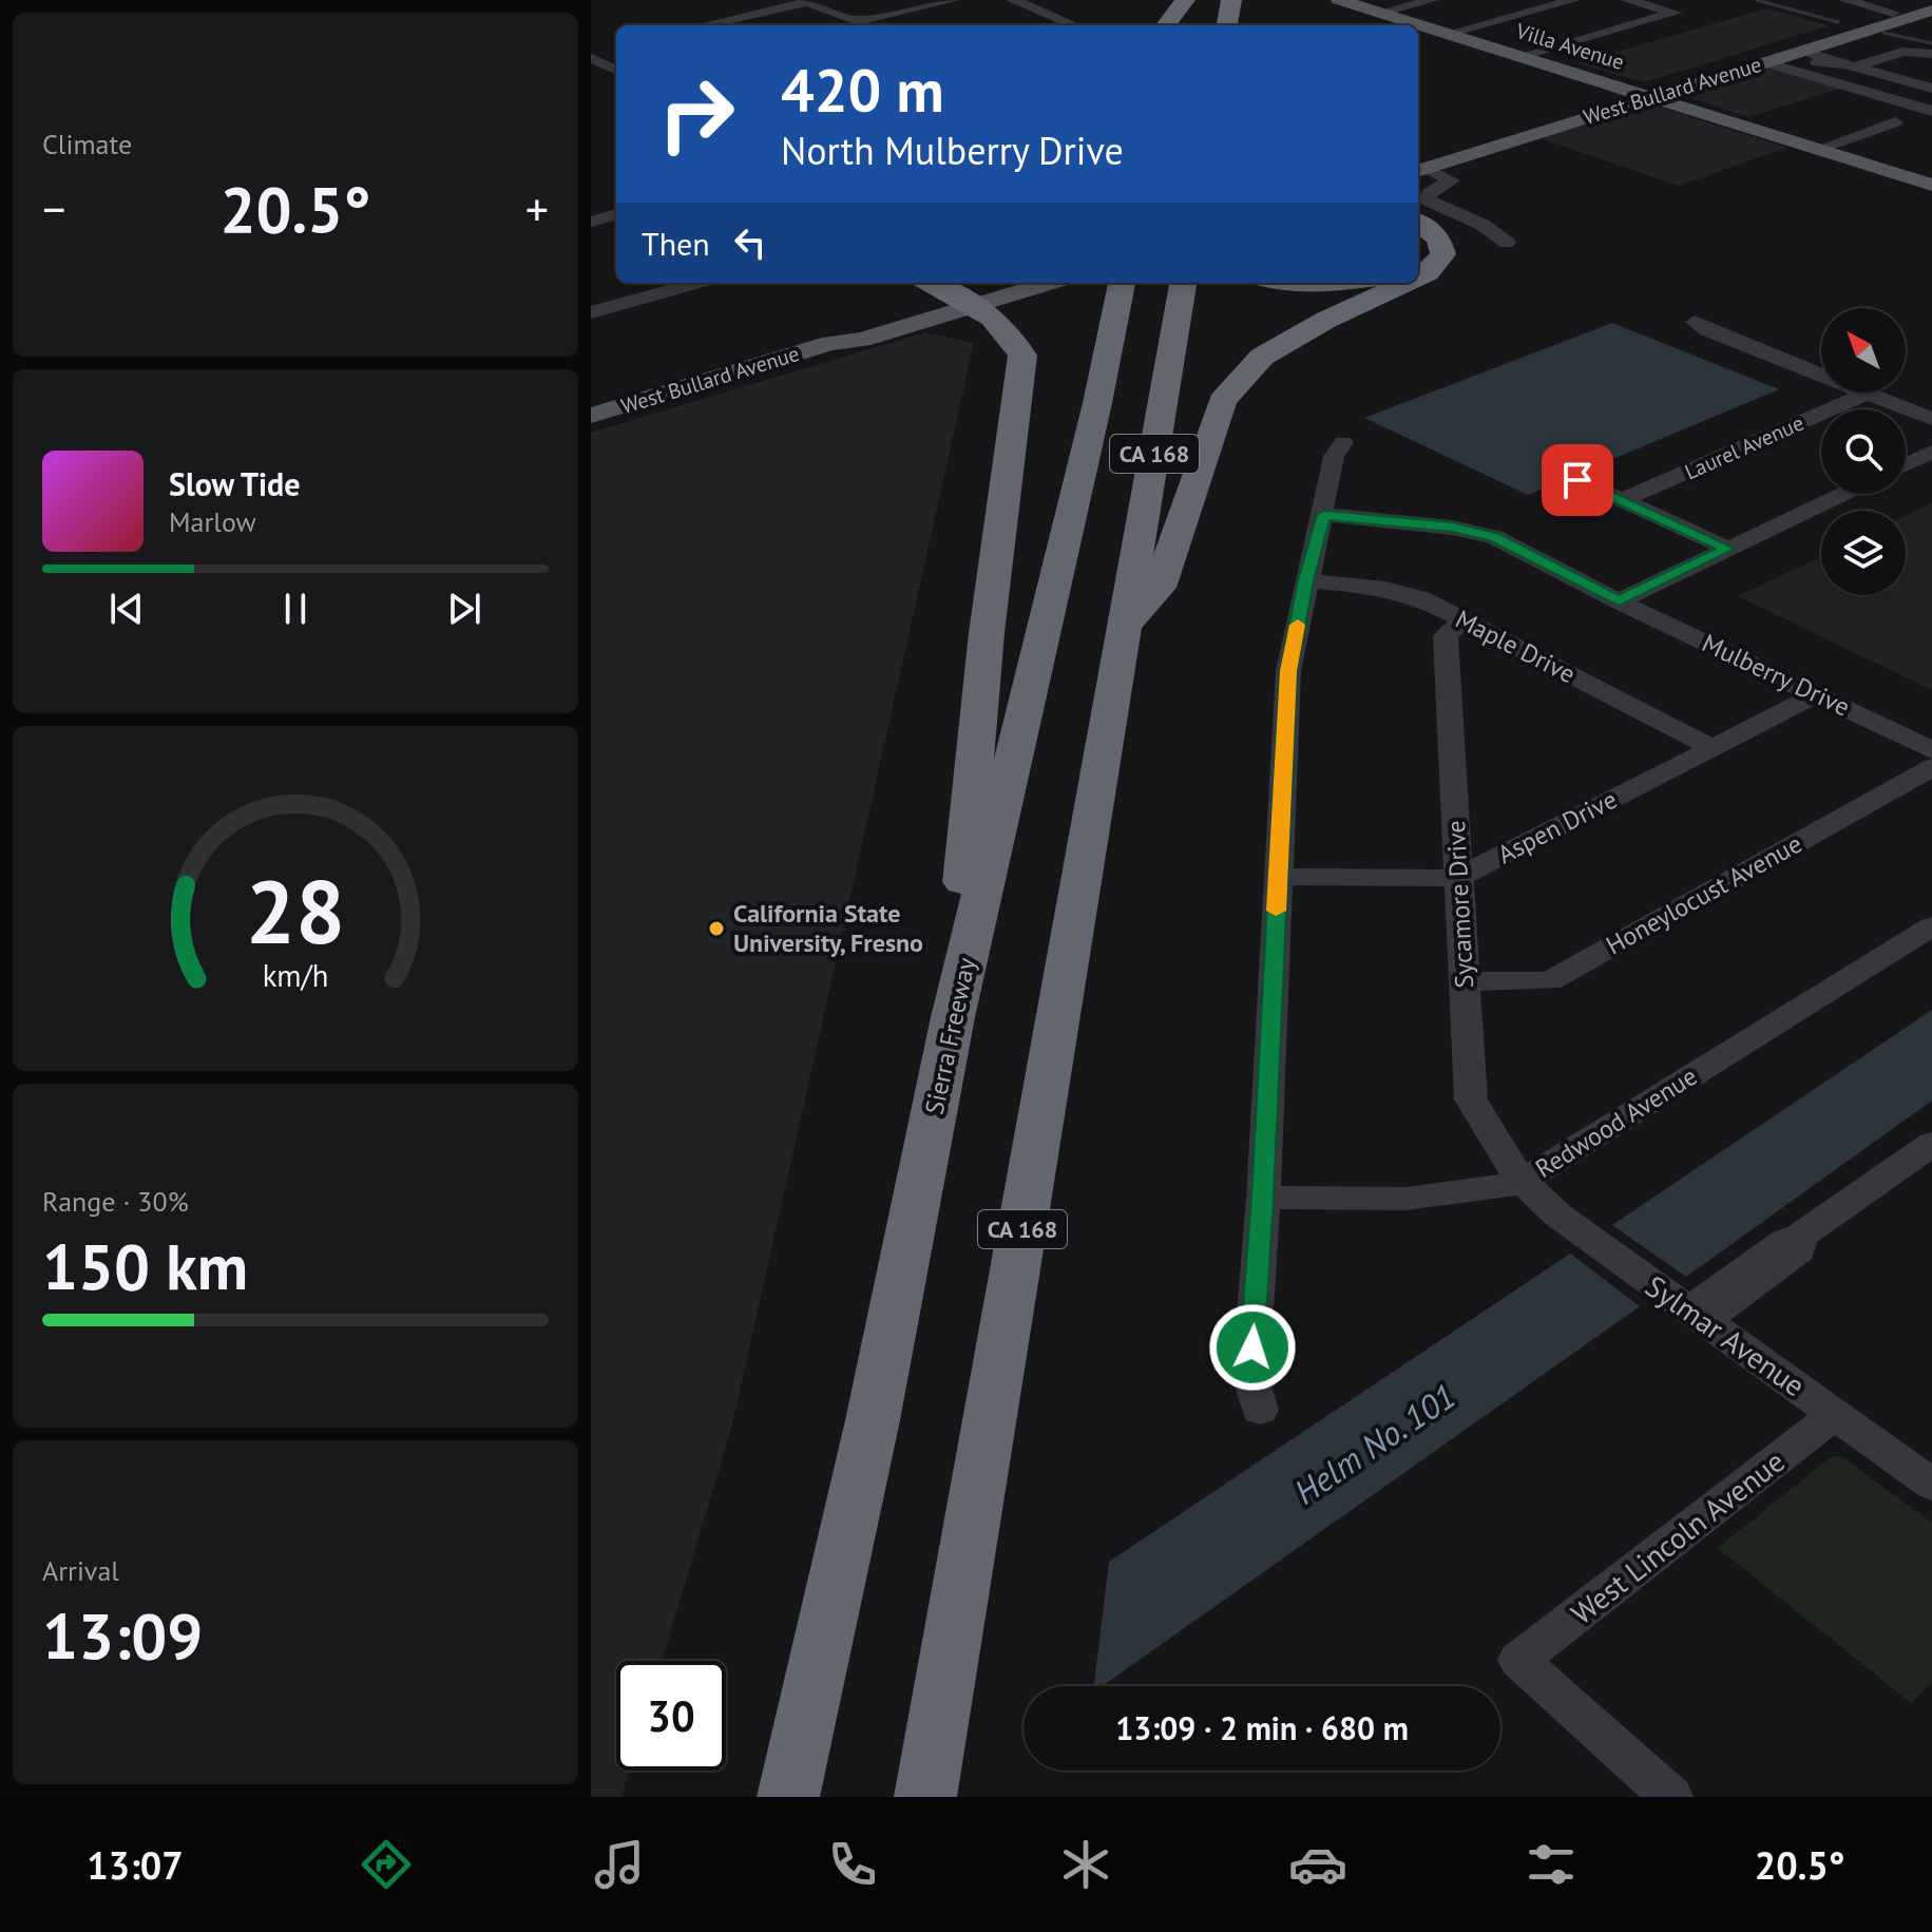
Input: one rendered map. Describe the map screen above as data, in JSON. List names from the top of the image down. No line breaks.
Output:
{"streets":{"highway":["CA 168","Sierra Freeway"],"main road":["Villa Avenue","West Bullard Avenue"],"street":["Laurel Avenue","Maple Drive","Mulberry Drive","Aspen Drive","Honeylocust Avenue","Sycamore Drive","Redwood Avenue","Sylmar Avenue","West Lincoln Avenue"]},"crossings":[["Villa Avenue","West Bullard Avenue"],["Maple Drive","Aspen Drive"],["Maple Drive","Sycamore Drive"],["Mulberry Drive","Aspen Drive"],["Aspen Drive","Sycamore Drive"],["Honeylocust Avenue","Sycamore Drive"],["Sycamore Drive","Redwood Avenue"],["Sycamore Drive","Sylmar Avenue"],["Redwood Avenue","Sylmar Avenue"],["Sylmar Avenue","West Lincoln Avenue"]],"water":["Helm No. 101"],"places":["California State University, Fresno"],"north":"top left","page":{"tile":["Climate",["Range · 30%","150 km"],["Arrival","13:09"]],"turn":["420 m","North Mulberry Drive"],"heat":["−","20.5°","+"],"then":"Then","song":["Slow Tide","Marlow"],"limit":"30","trip":"13:09 · 2 min · 680 m","tabs":["13:07","20.5°"],"gauge":["28","km/h"]}}
